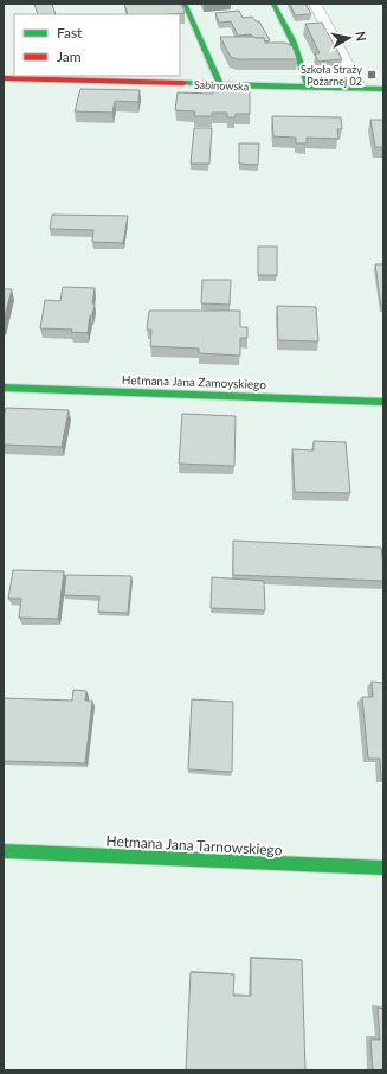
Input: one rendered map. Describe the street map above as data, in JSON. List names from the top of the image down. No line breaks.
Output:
{"streets":{"street":["Sabinowska","Hetmana Jana Zamoyskiego","Hetmana Jana Tarnowskiego"]},"places":{"transit":["Szkoła Straży Pożarnej 02"]},"legend":["Fast","Jam"],"north":"right"}
